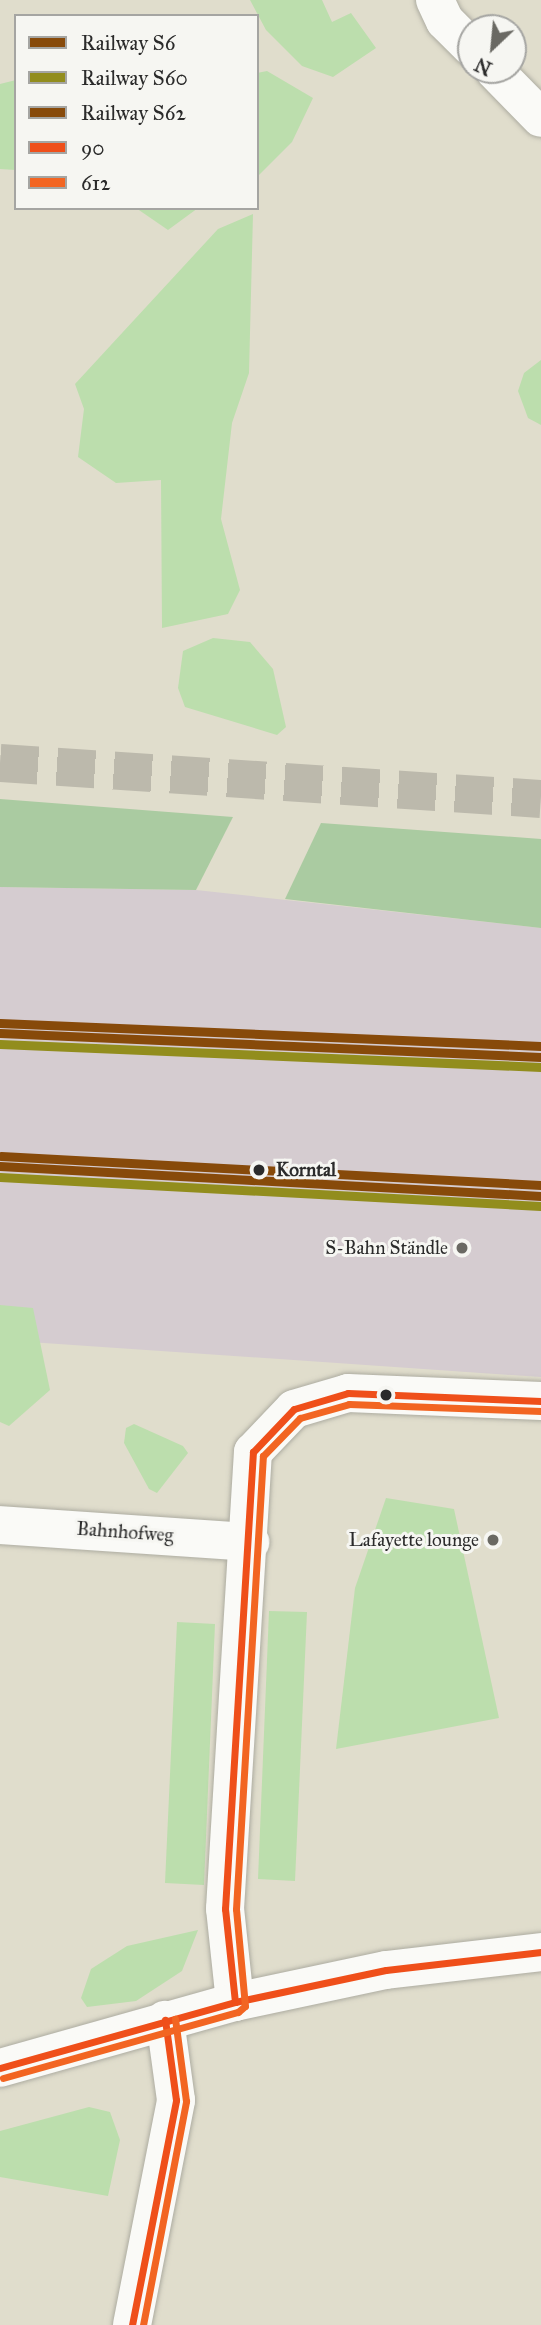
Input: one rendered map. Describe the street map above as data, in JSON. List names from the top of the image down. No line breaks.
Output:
{"streets":{"street":["Bahnhofweg"]},"places":["Korntal","S-Bahn Ständle","Lafayette lounge"],"lines":["rail line S62","rail line S6","rail line S60","transit line 90","transit line 612"],"legend":["Railway S6","Railway S60","Railway S62","90","612"],"north":"bottom left"}
